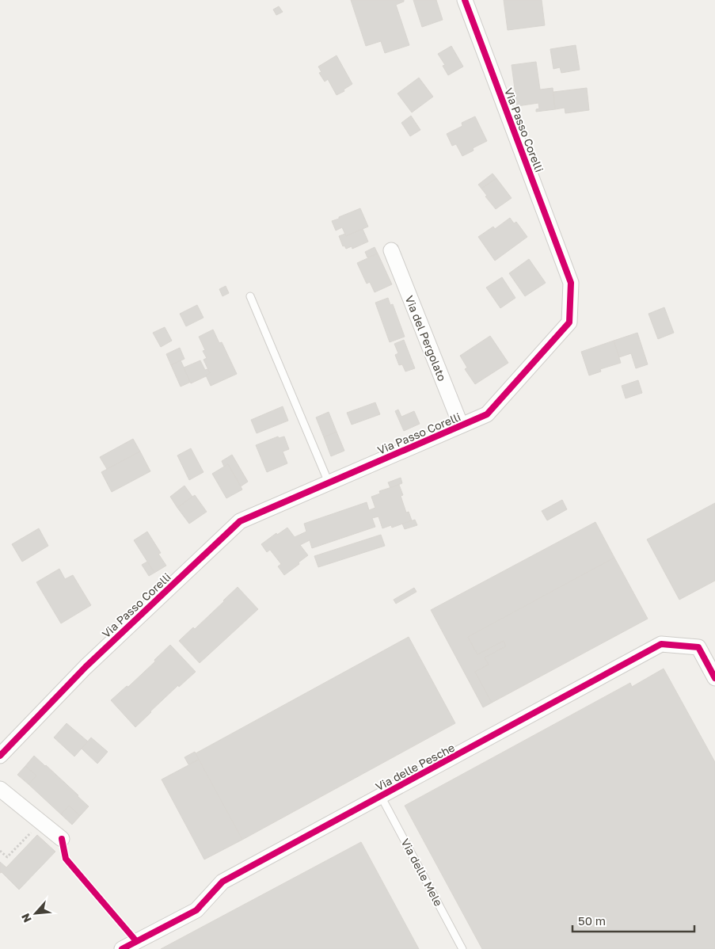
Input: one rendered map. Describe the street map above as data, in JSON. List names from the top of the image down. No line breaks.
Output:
{"streets":{"street":["Via Passo Corelli","Via del Pergolato","Via delle Pesche"],"lane":["Via delle Mele"]},"crossings":[["Via Passo Corelli","Via del Pergolato"],["Via delle Pesche","Via delle Mele"]],"scale_bar":"50 m","north":"bottom left"}
